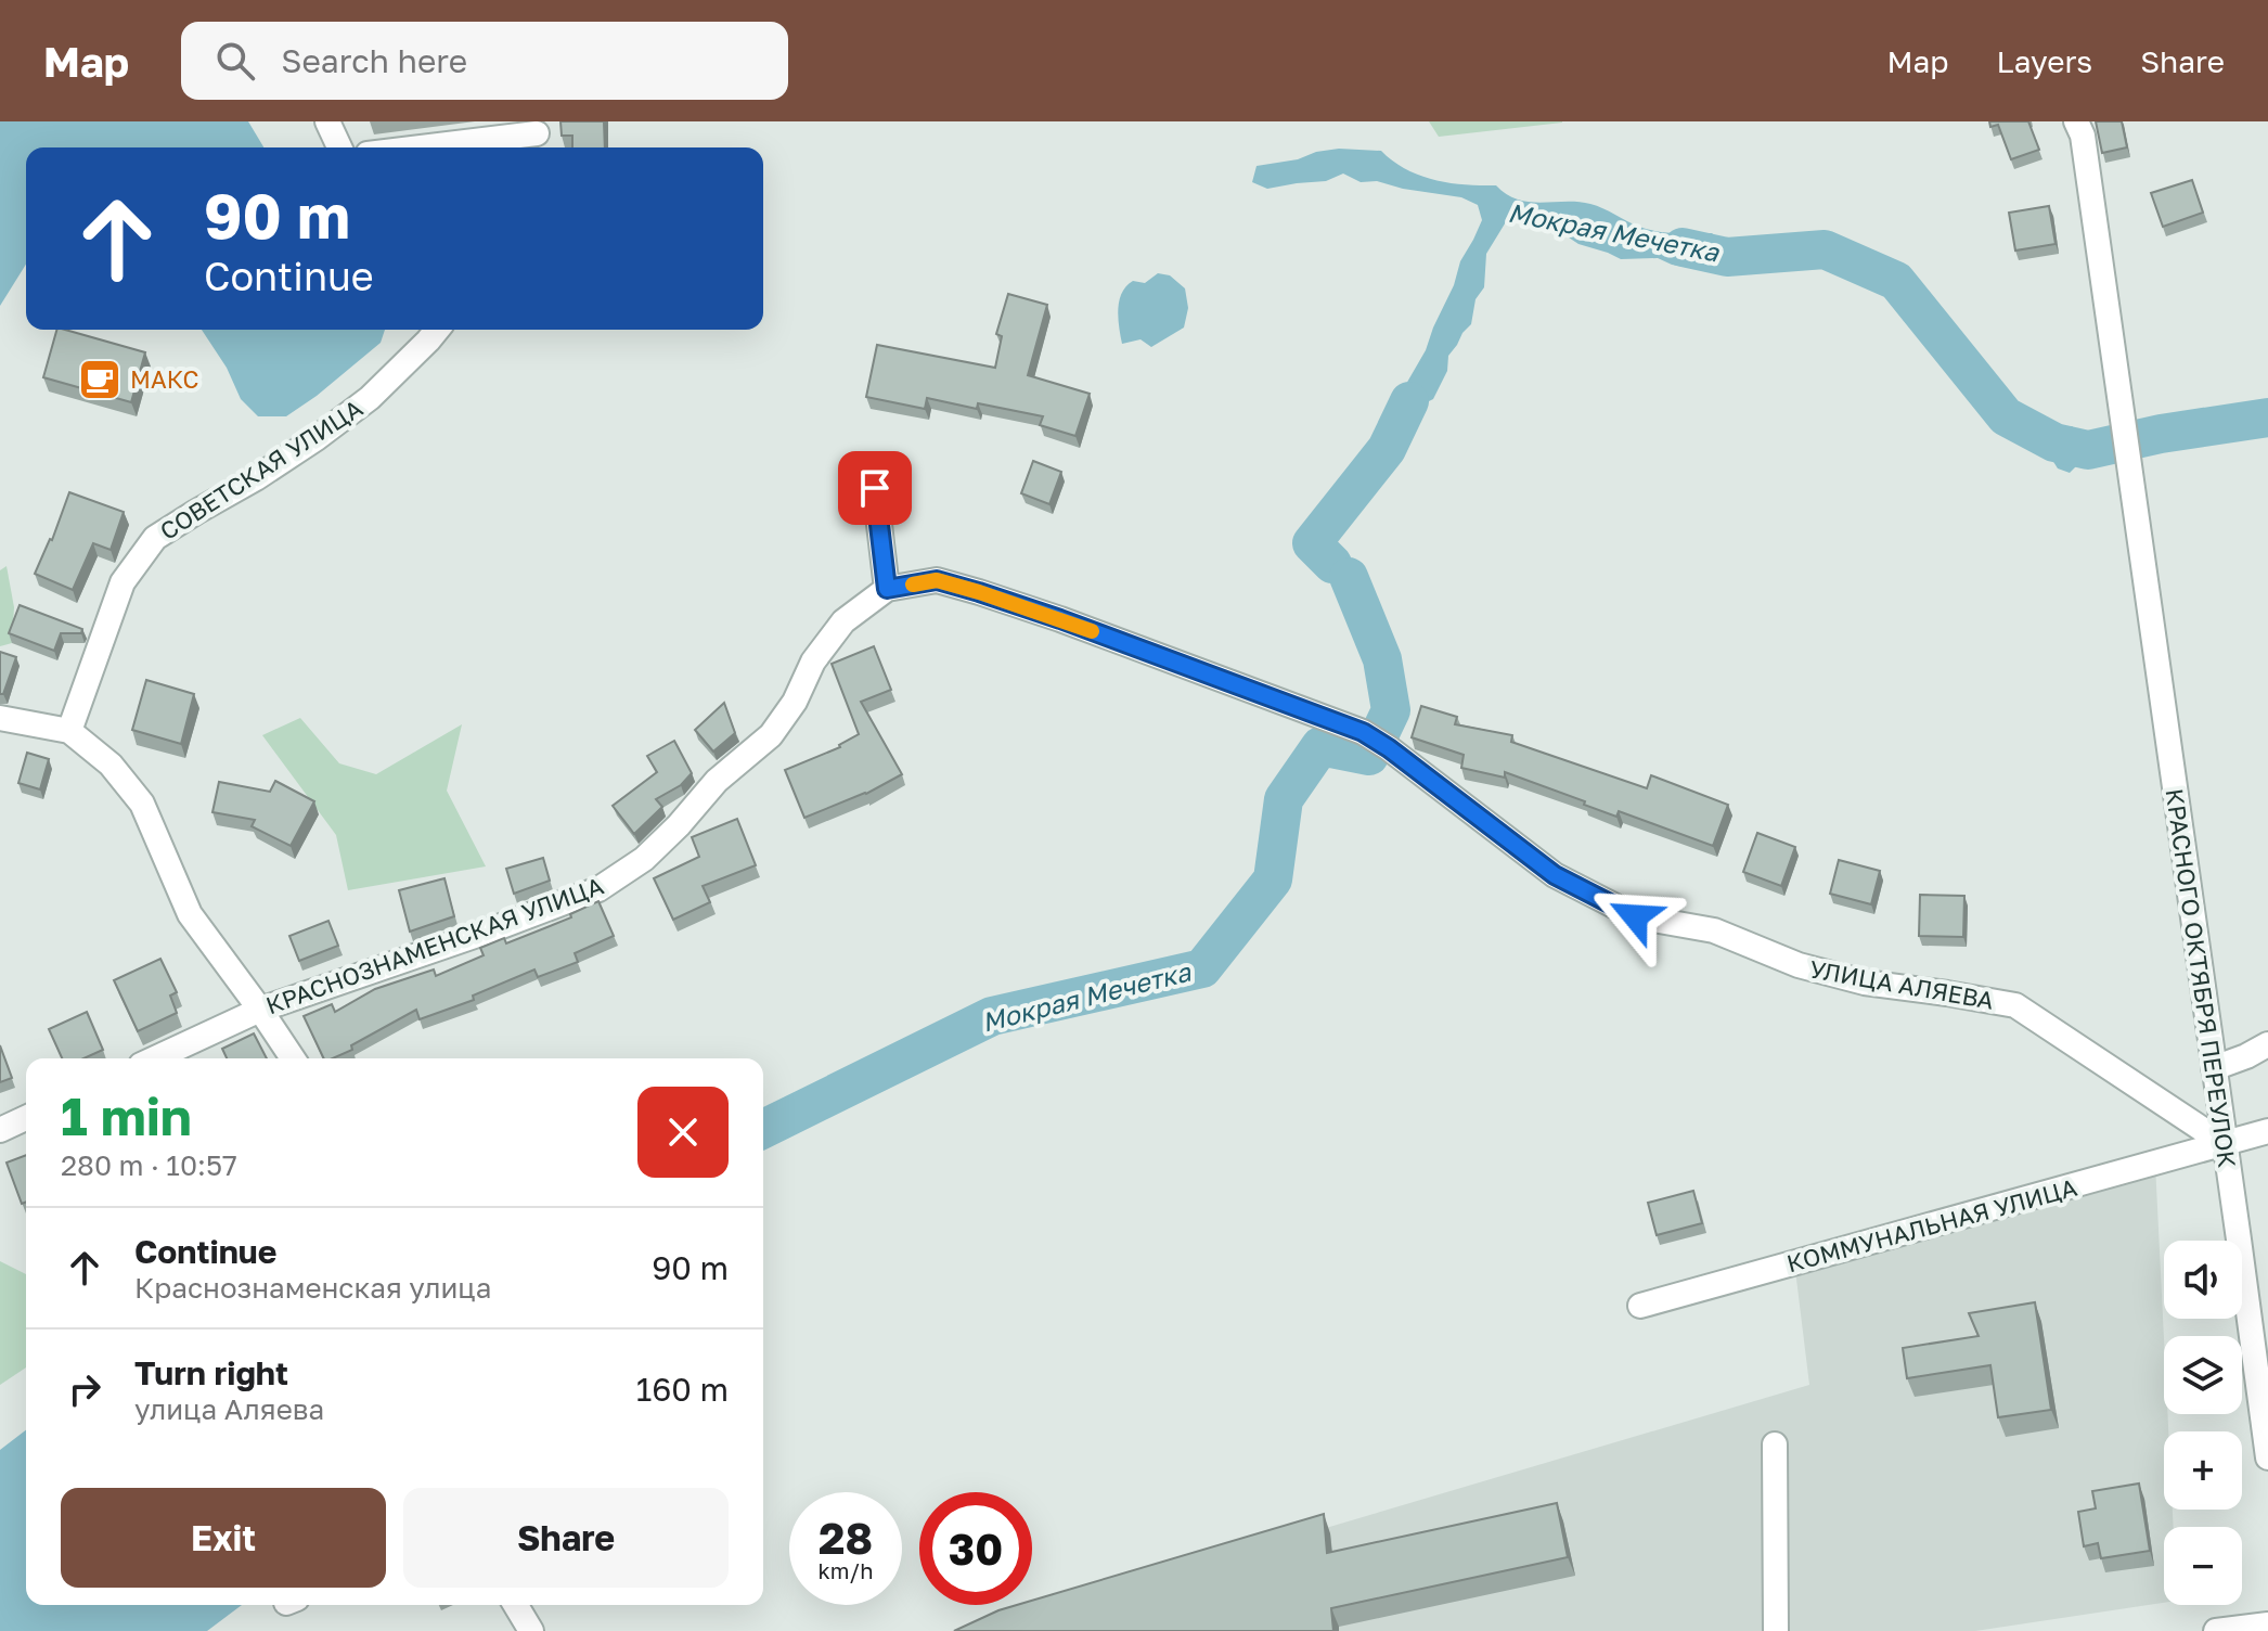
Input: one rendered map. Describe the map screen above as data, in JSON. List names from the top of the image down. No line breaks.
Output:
{"streets":{"street":["СОВЕТСКАЯ УЛИЦА","КРАСНОЗНАМЕНСКАЯ УЛИЦА","КРАСНОГО ОКТЯБРЯ ПЕРЕУЛОК","УЛИЦА АЛЯЕВА","КОММУНАЛЬНАЯ УЛИЦА"]},"crossings":[["КРАСНОЗНАМЕНСКАЯ УЛИЦА","УЛИЦА АЛЯЕВА"],["КРАСНОГО ОКТЯБРЯ ПЕРЕУЛОК","УЛИЦА АЛЯЕВА"],["КРАСНОГО ОКТЯБРЯ ПЕРЕУЛОК","КОММУНАЛЬНАЯ УЛИЦА"],["УЛИЦА АЛЯЕВА","КОММУНАЛЬНАЯ УЛИЦА"]],"water":["Мокрая Мечетка"],"places":{"cafe":["МАКС"]},"page":{"header":"Map","search":"Search here","nav":["Map","Layers","Share"],"turn":["90 m","Continue"],"heading":["1 min","280 m · 10:57"],"list":[{"name":"Continue","note":"Краснознаменская улица","value":"90 m"},{"name":"Turn right","note":"улица Аляева","value":"160 m"}],"map_buttons":["+","−"],"buttons":["Exit","Share"],"speed":"28 km/h","limit":"30"}}
